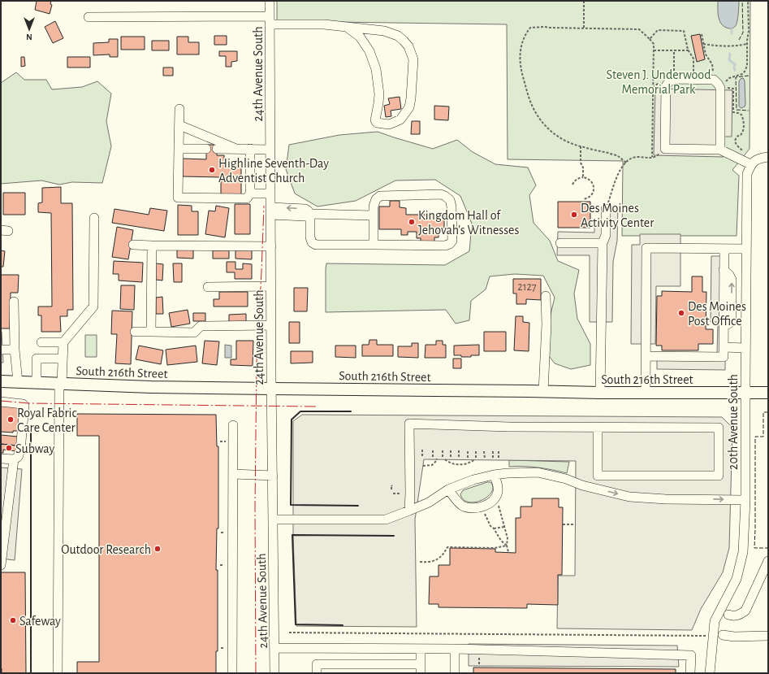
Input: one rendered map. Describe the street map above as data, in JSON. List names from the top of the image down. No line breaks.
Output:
{"streets":{"main road":["South 216th Street"],"street":["24th Avenue South","20th Avenue South"]},"crossings":[["24th Avenue South","South 216th Street"],["South 216th Street","20th Avenue South"]],"parks":["Steven J. Underwood Memorial Park"],"places":["Highline Seventh-Day Adventist Church","Des Moines Activity Center","Kingdom Hall of Jehovah's Witnesses","Des Moines Post Office","Royal Fabric Care Center","Subway","Outdoor Research","Safeway"],"house_numbers":["2127"],"north":"bottom"}
